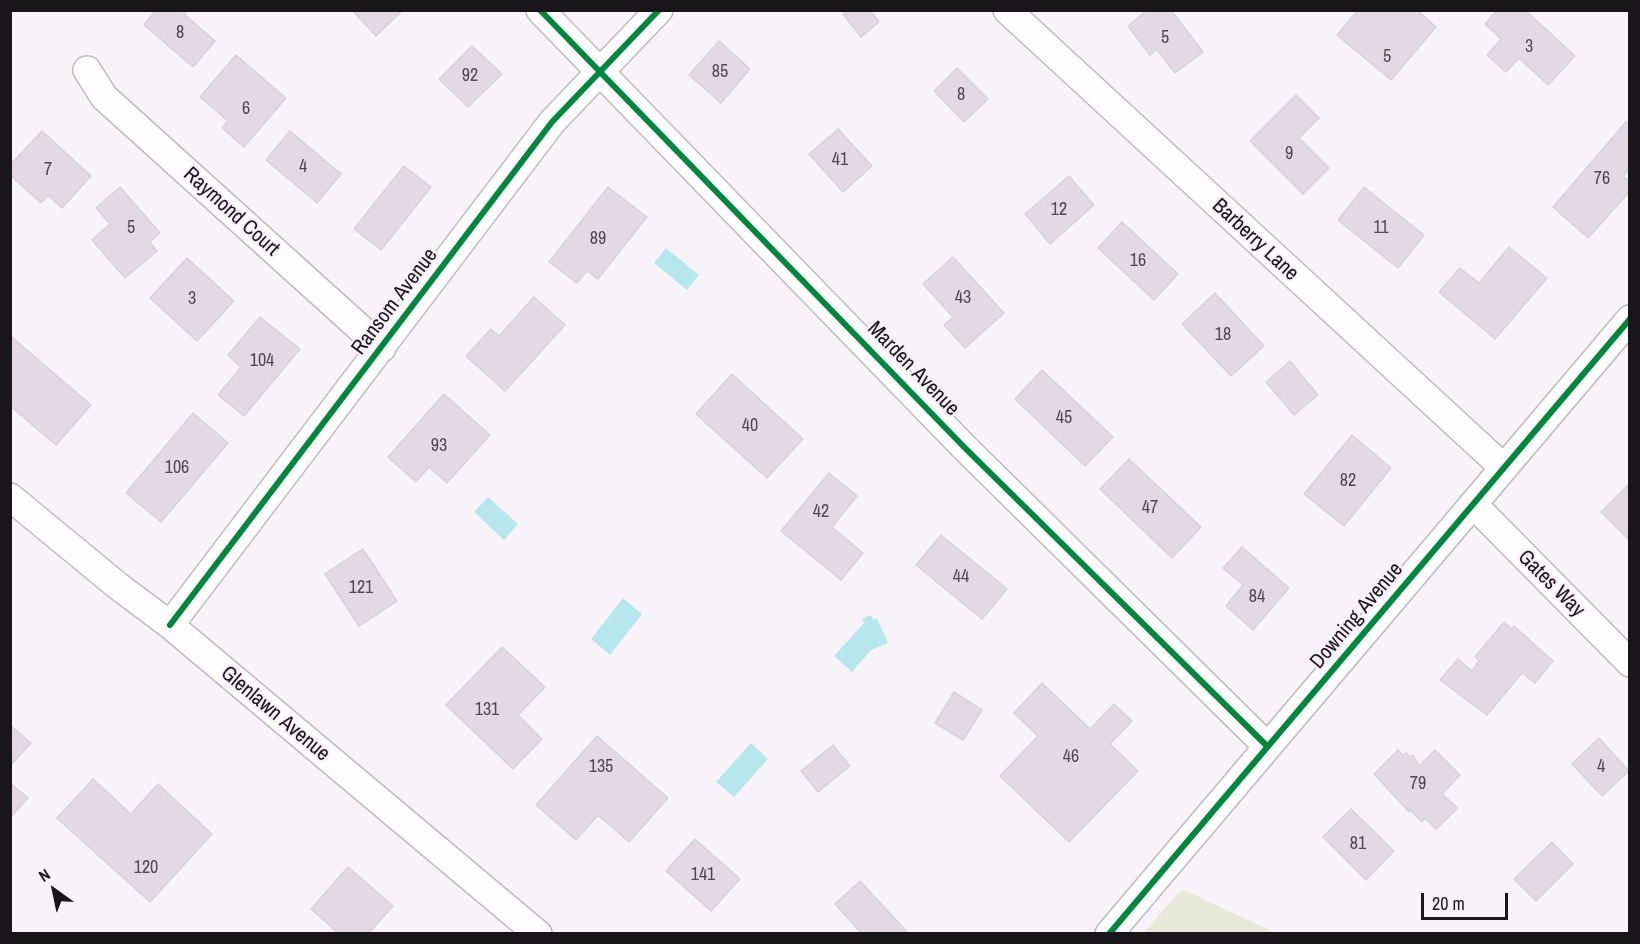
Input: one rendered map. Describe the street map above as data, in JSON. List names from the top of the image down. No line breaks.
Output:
{"streets":{"street":["Raymond Court","Barberry Lane","Ransom Avenue","Marden Avenue","Gates Way","Downing Avenue","Glenlawn Avenue"]},"crossings":[["Raymond Court","Ransom Avenue"],["Barberry Lane","Downing Avenue"],["Ransom Avenue","Marden Avenue"],["Ransom Avenue","Glenlawn Avenue"],["Marden Avenue","Downing Avenue"],["Gates Way","Downing Avenue"]],"house_numbers":["8","5","3","5","85","92","8","6","9","41","4","7","76","12","5","11","89","16","43","3","18","104","45","40","93","106","82","47","42","44","121","84","131","46","135","4","79","81","120","141"],"scale_bar":"20 m","north":"top left"}
